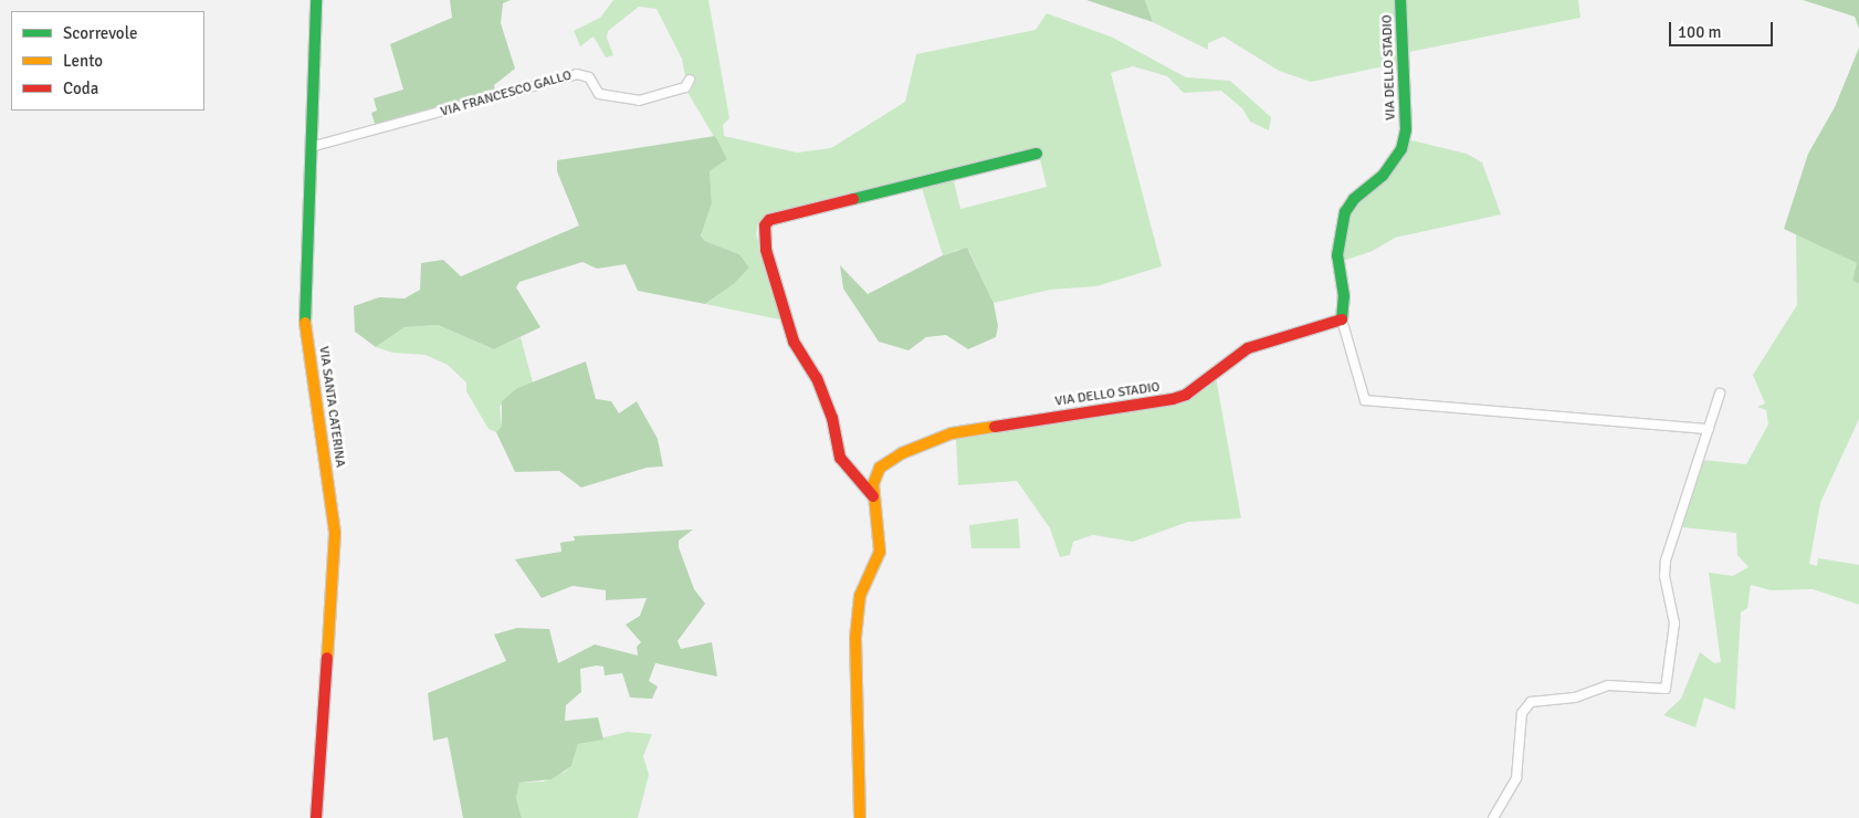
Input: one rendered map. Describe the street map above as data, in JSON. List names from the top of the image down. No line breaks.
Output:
{"streets":{"street":["VIA DELLO STADIO","VIA FRANCESCO GALLO","VIA SANTA CATERINA"]},"crossings":[["VIA FRANCESCO GALLO","VIA SANTA CATERINA"]],"legend":["Scorrevole","Lento","Coda"],"scale_bar":"100 m"}
